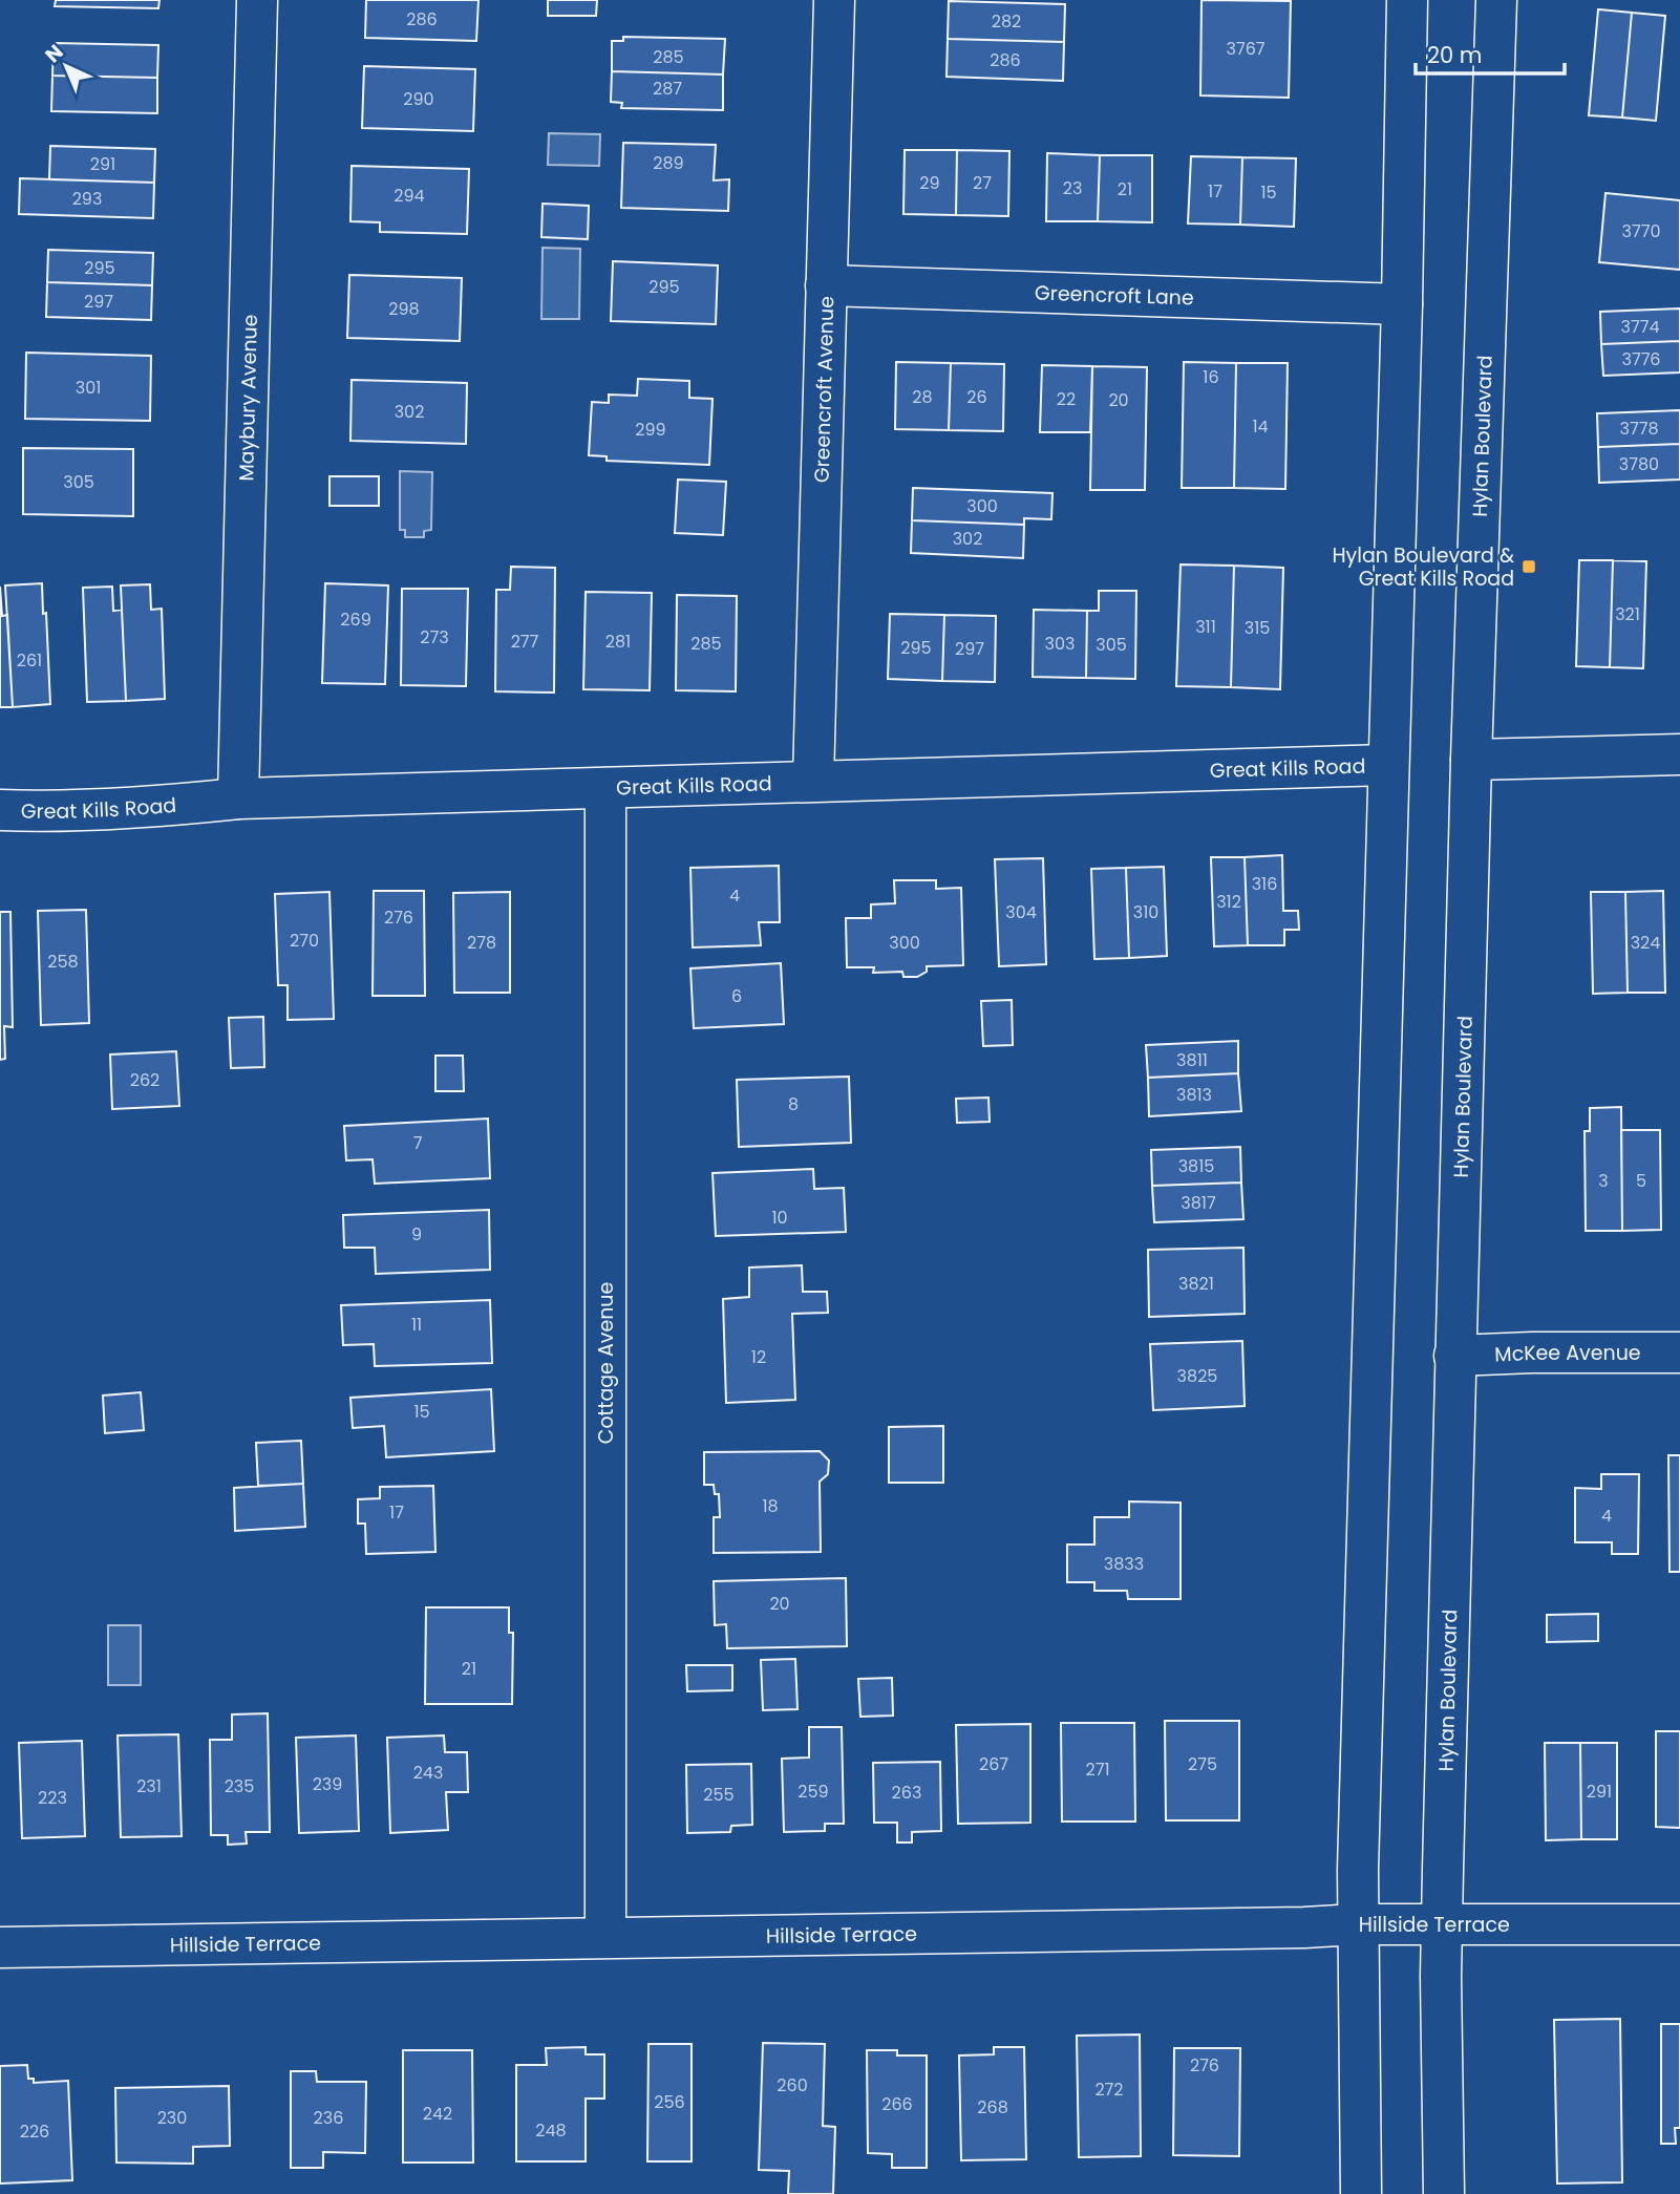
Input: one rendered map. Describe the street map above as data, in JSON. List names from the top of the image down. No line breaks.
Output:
{"streets":{"street":["Greencroft Lane","Greencroft Avenue","Maybury Avenue","Hylan Boulevard","Great Kills Road","McKee Avenue","Cottage Avenue","Hillside Terrace"]},"crossings":[["Greencroft Lane","Greencroft Avenue"],["Greencroft Avenue","Great Kills Road"],["Maybury Avenue","Great Kills Road"],["Hylan Boulevard","McKee Avenue"],["Hylan Boulevard","Hillside Terrace"],["Great Kills Road","Cottage Avenue"],["Cottage Avenue","Hillside Terrace"]],"places":{"transit":["Hylan Boulevard & Great Kills Road"]},"house_numbers":["286","282","3767","285","286","287","290","289","291","29","27","23","21","17","15","294","293","3770","295","295","297","298","3774","3776","16","301","28","26","22","20","302","14","3778","299","3780","305","300","302","321","269","311","315","273","277","281","285","303","305","295","297","261","316","4","312","304","310","276","270","278","300","324","258","6","3811","262","3813","8","7","3815","3","5","3817","10","9","3821","11","12","3825","15","18","17","4","3833","20","21","267","275","271","243","239","231","235","259","291","263","255","223","276","260","272","256","266","268","242","230","236","248","226"],"scale_bar":"20 m","north":"top left"}
